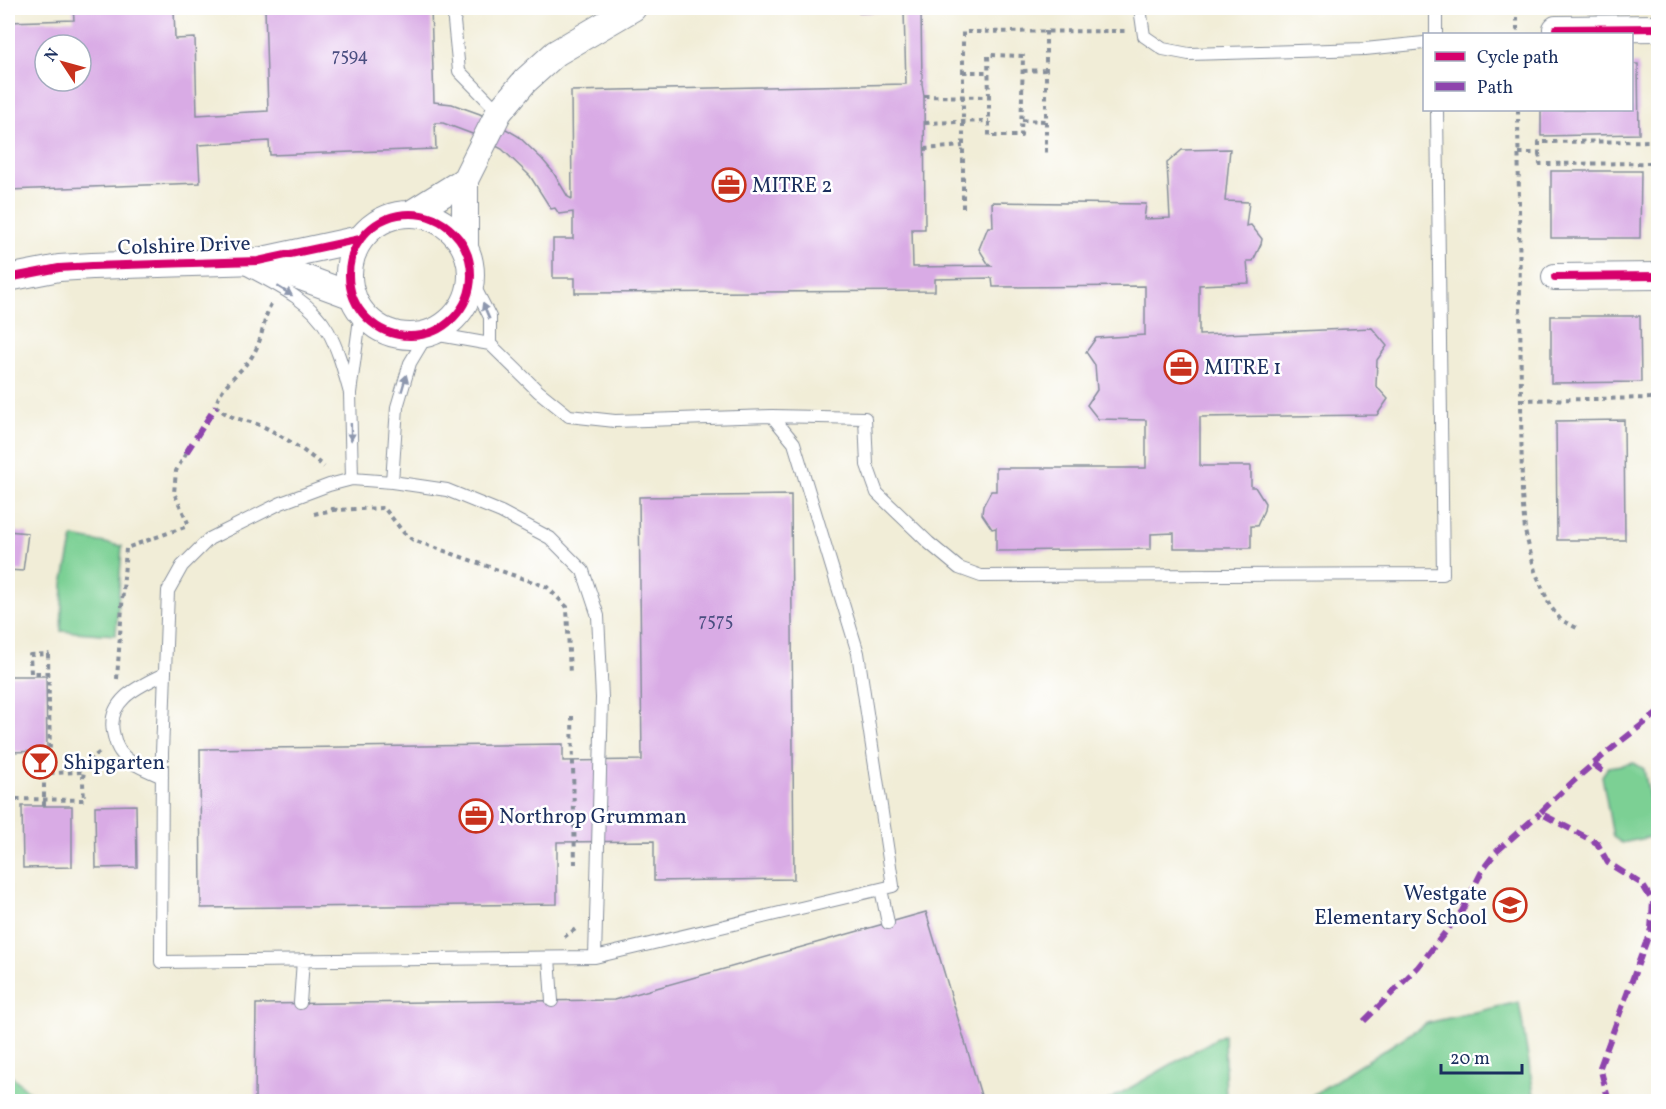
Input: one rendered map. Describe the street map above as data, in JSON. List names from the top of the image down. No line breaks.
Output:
{"streets":{"street":["Colshire Drive"]},"places":{"office":["MITRE 2","MITRE 1","Northrop Grumman"],"bar":["Shipgarten"],"school or university":["Westgate Elementary School"]},"house_numbers":["7594","7575"],"legend":["Cycle path","Path"],"scale_bar":"20 m","north":"top left"}
